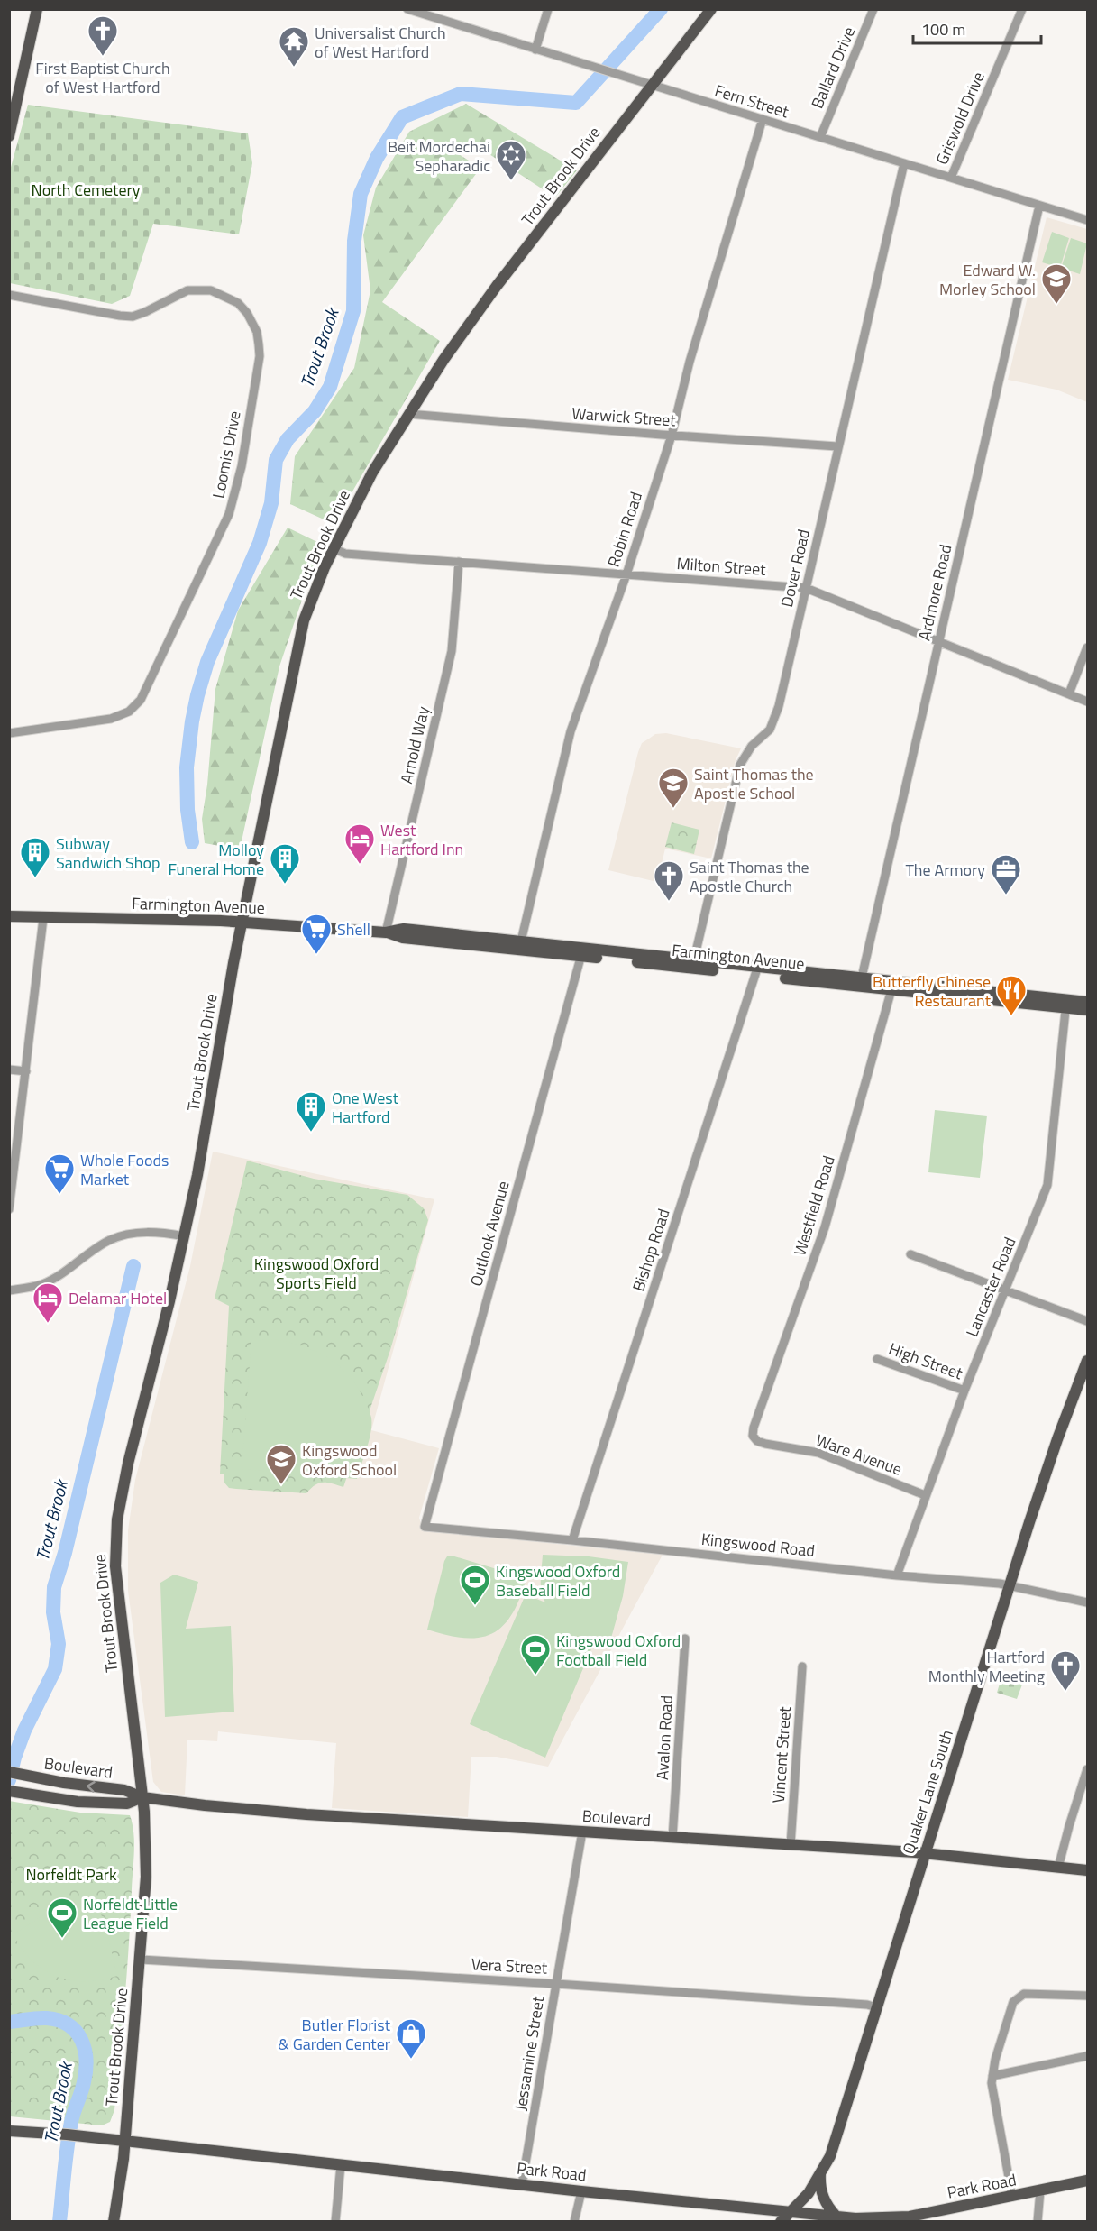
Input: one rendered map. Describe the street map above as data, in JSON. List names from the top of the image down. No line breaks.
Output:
{"streets":{"main road":["Trout Brook Drive","Farmington Avenue","Boulevard","Quaker Lane South","Park Road"],"street":["Ballard Drive","Fern Street","Griswold Drive","Warwick Street","Loomis Drive","Robin Road","Milton Street","Dover Road","Ardmore Road","Arnold Way","Westfield Road","Outlook Avenue","Bishop Road","Lancaster Road","High Street","Ware Avenue","Kingswood Road","Avalon Road","Vincent Street","Vera Street","Jessamine Street"]},"crossings":[["Ballard Drive","Fern Street"],["Fern Street","Griswold Drive"],["Fern Street","Trout Brook Drive"],["Fern Street","Robin Road"],["Fern Street","Dover Road"],["Fern Street","Ardmore Road"],["Trout Brook Drive","Warwick Street"],["Trout Brook Drive","Milton Street"],["Trout Brook Drive","Farmington Avenue"],["Trout Brook Drive","Boulevard"],["Trout Brook Drive","Vera Street"],["Trout Brook Drive","Park Road"],["Warwick Street","Robin Road"],["Warwick Street","Dover Road"],["Robin Road","Milton Street"],["Robin Road","Farmington Avenue"],["Milton Street","Dover Road"],["Milton Street","Ardmore Road"],["Milton Street","Arnold Way"],["Dover Road","Farmington Avenue"],["Ardmore Road","Farmington Avenue"],["Arnold Way","Farmington Avenue"],["Farmington Avenue","Westfield Road"],["Farmington Avenue","Outlook Avenue"],["Farmington Avenue","Bishop Road"],["Farmington Avenue","Lancaster Road"],["Westfield Road","Ware Avenue"],["Outlook Avenue","Kingswood Road"],["Bishop Road","Kingswood Road"],["Lancaster Road","High Street"],["Lancaster Road","Ware Avenue"],["Lancaster Road","Kingswood Road"],["Kingswood Road","Quaker Lane South"],["Avalon Road","Boulevard"],["Vincent Street","Boulevard"],["Boulevard","Quaker Lane South"],["Boulevard","Jessamine Street"],["Quaker Lane South","Vera Street"],["Quaker Lane South","Park Road"],["Vera Street","Jessamine Street"],["Jessamine Street","Park Road"]],"water":["Trout Brook"],"parks":["North Cemetery","Kingswood Oxford Sports Field","Norfeldt Park"],"places":{"church":["First Baptist Church of West Hartford","Saint Thomas the Apostle Church","Hartford Monthly Meeting"],"temple":["Universalist Church of West Hartford"],"synagogue":["Beit Mordechai Sepharadic"],"school or university":["Edward W. Morley School","Saint Thomas the Apostle School","Kingswood Oxford School"],"hotel":["West Hartford Inn","Delamar Hotel"],"building":["Subway Sandwich Shop","Molloy Funeral Home","One West Hartford"],"office":["The Armory"],"supermarket":["Shell","Whole Foods Market"],"restaurant":["Butterfly Chinese Restaurant"],"sports":["Kingswood Oxford Baseball Field","Kingswood Oxford Football Field","Norfeldt Little League Field"],"shop":["Butler Florist & Garden Center"]},"scale_bar":"100 m"}
